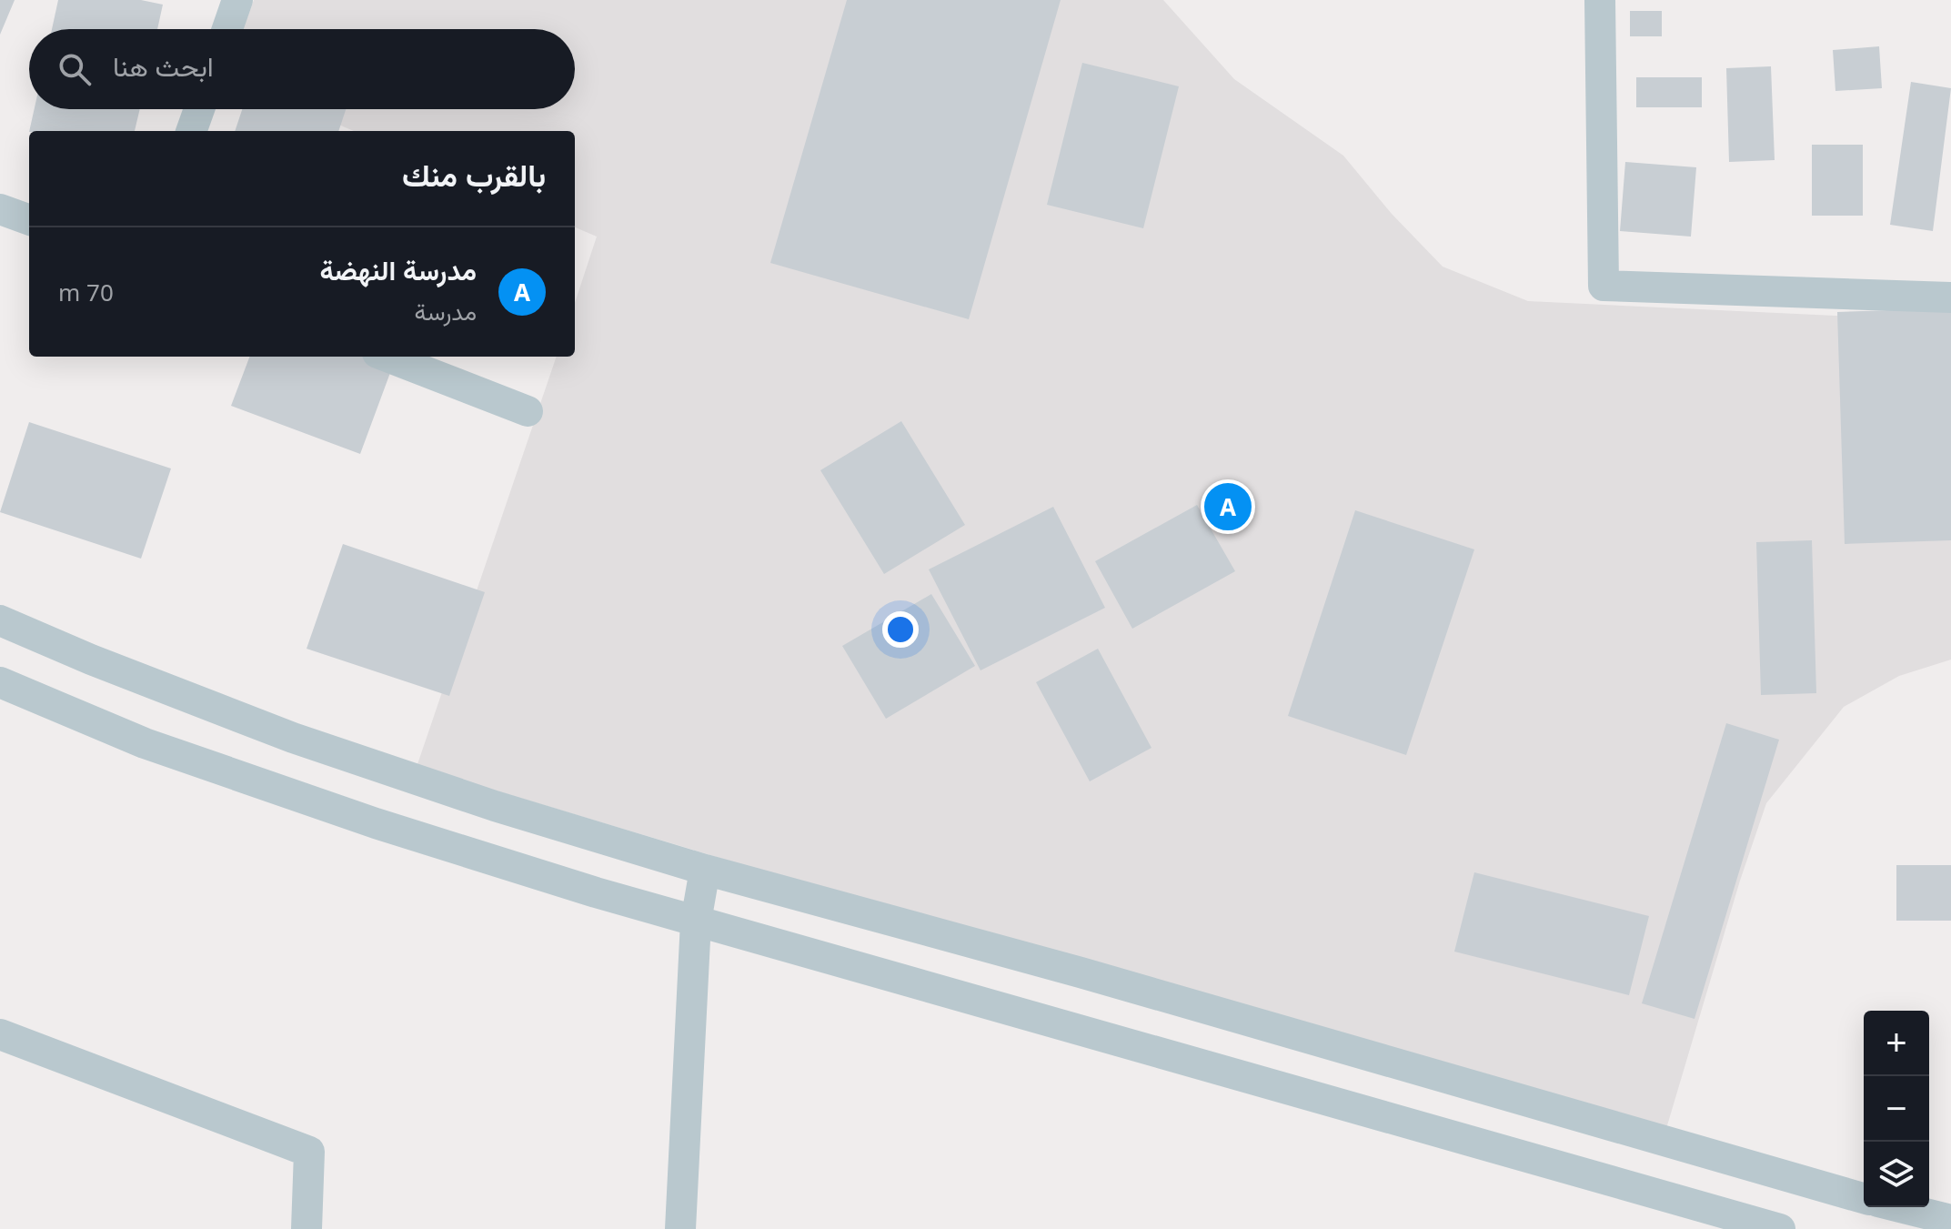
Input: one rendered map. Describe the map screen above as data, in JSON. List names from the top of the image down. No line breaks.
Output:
{"page":{"search":"ابحث هنا","heading":"بالقرب منك","list":[{"mark":"A","name":"مدرسة النهضة","note":"مدرسة","value":"70 m"}],"pins":"A","map_buttons":["+","−"]}}
